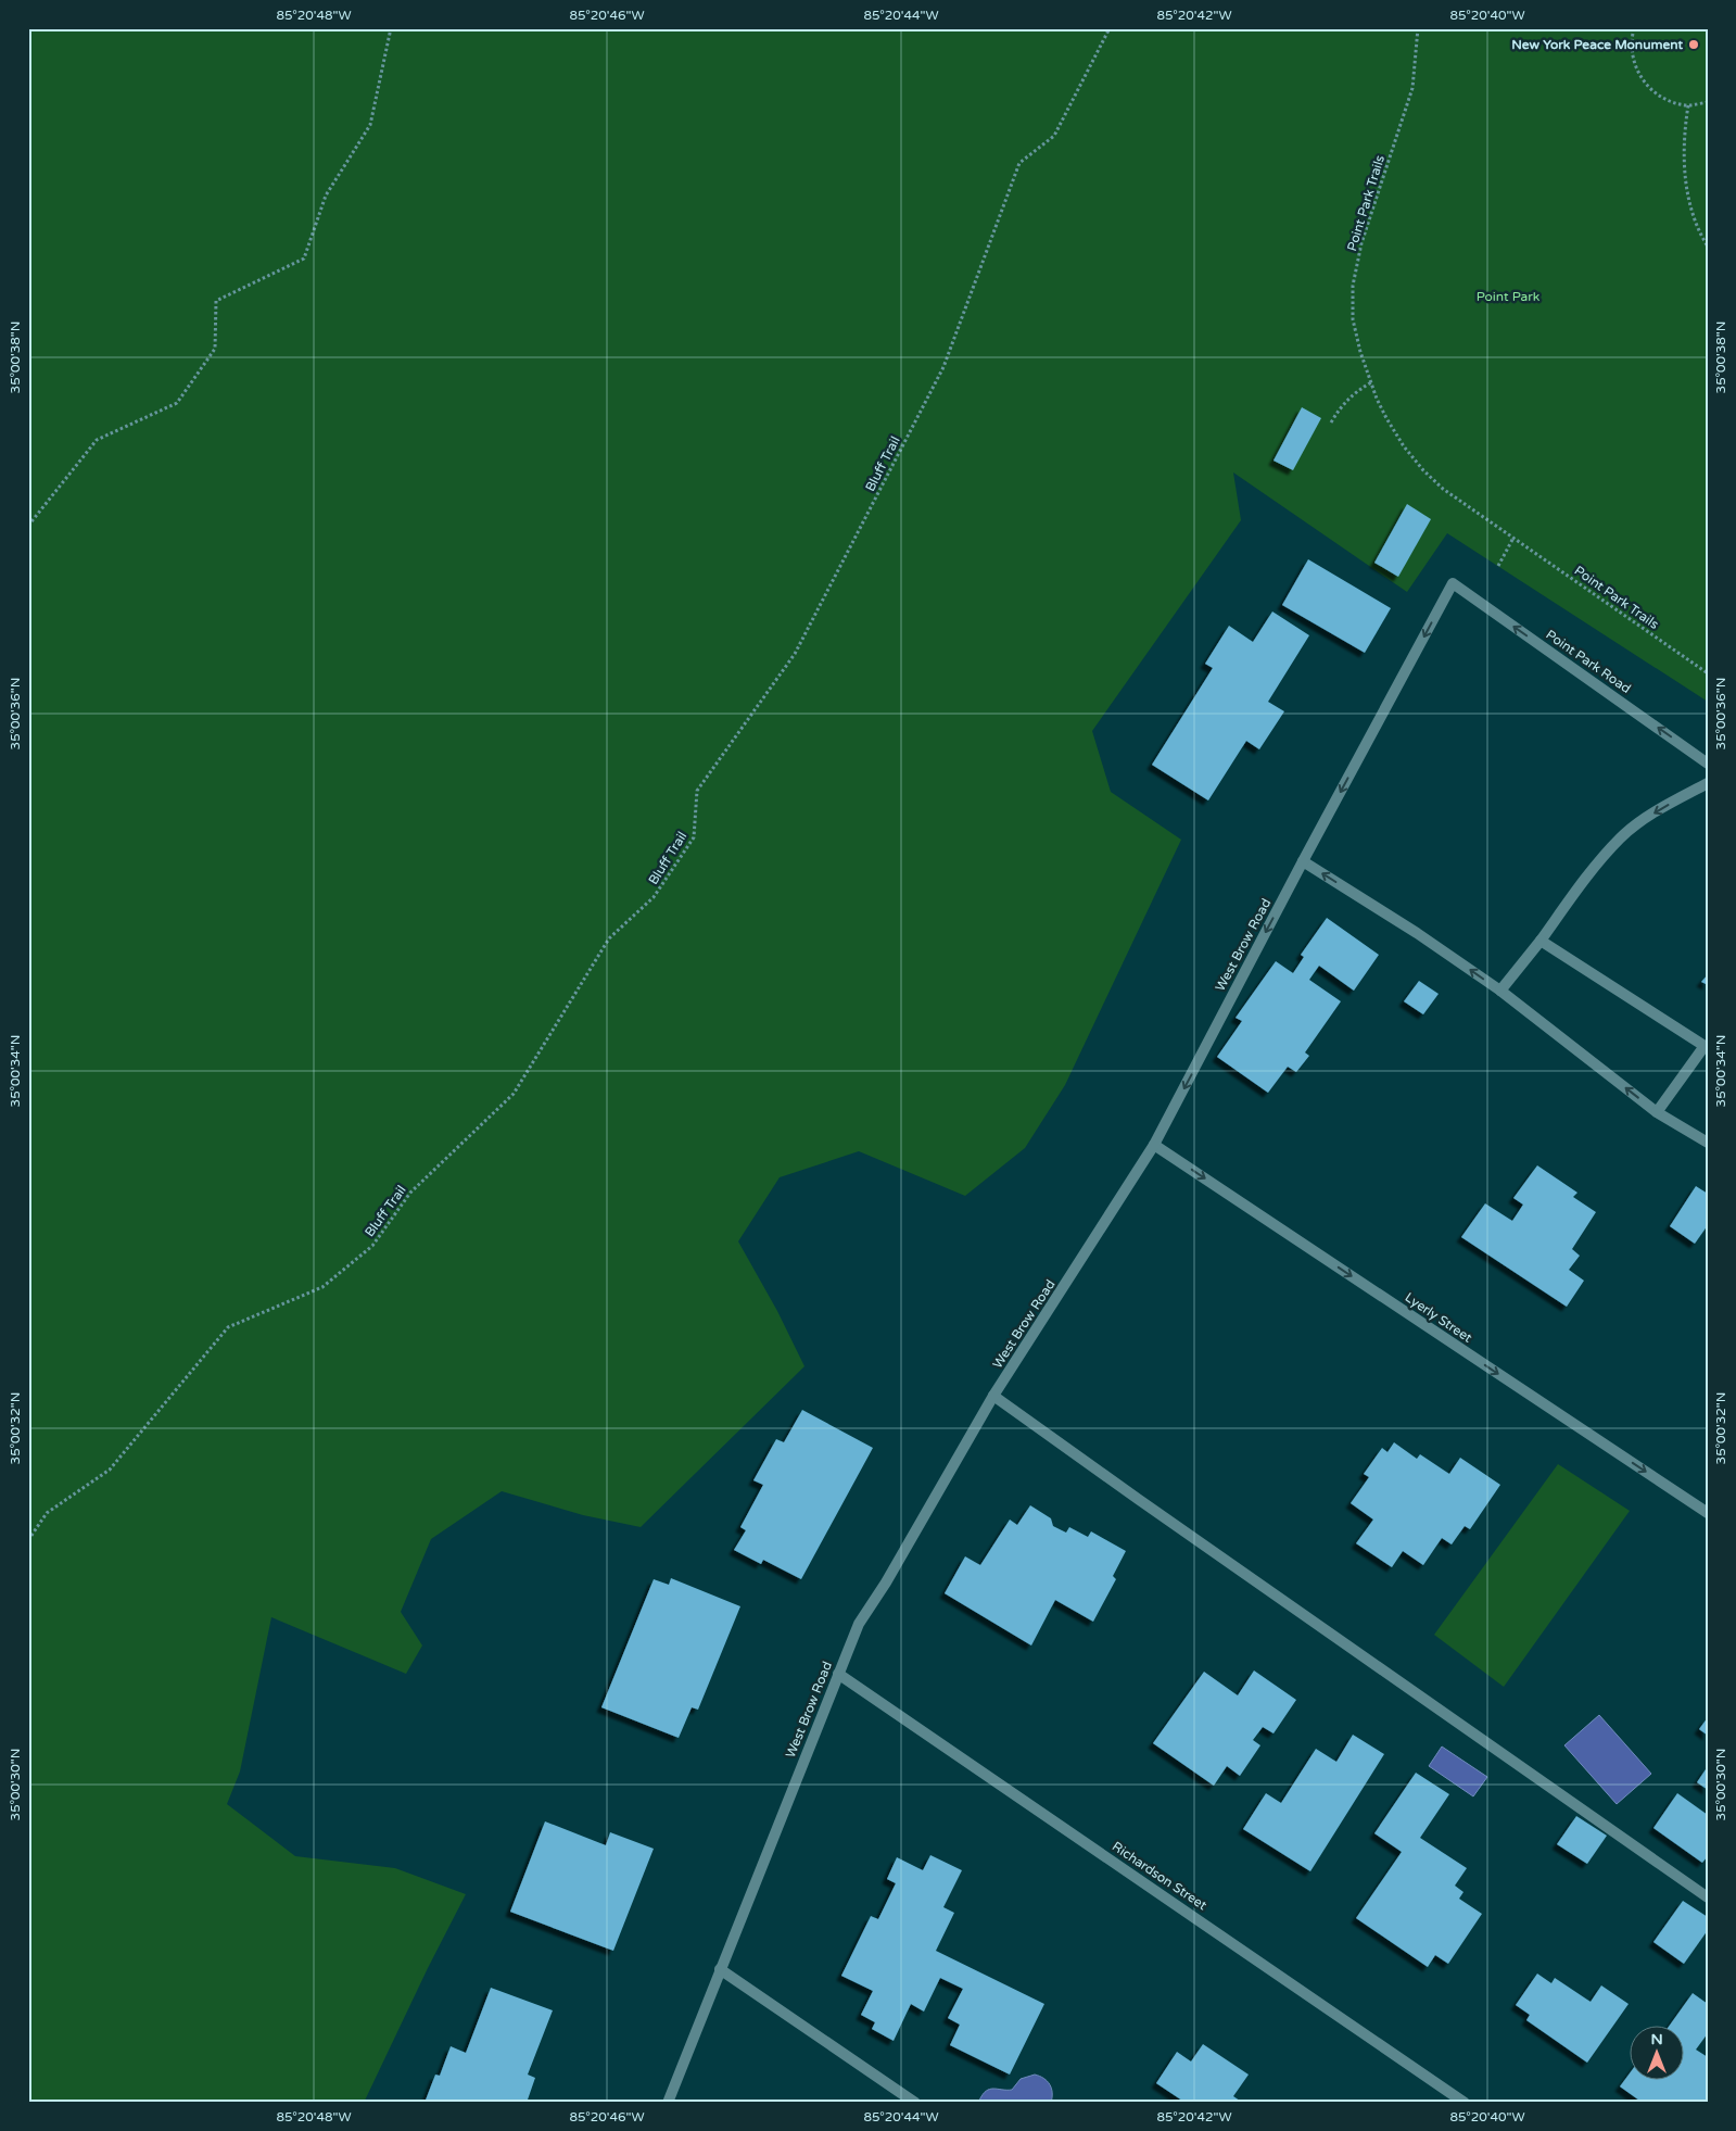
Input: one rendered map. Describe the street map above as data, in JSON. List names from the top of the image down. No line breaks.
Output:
{"streets":{"street":["Point Park Road","West Brow Road","Lyerly Street","Richardson Street"],"path":["Point Park Trails","Bluff Trail"]},"crossings":[["Point Park Road","West Brow Road"],["West Brow Road","Lyerly Street"],["West Brow Road","Richardson Street"]],"one_way":["Point Park Road","West Brow Road","Lyerly Street"],"parks":["Point Park"],"places":["New York Peace Monument"],"north":"top","coordinates":["85°20'48\"W","85°20'46\"W","85°20'44\"W","85°20'42\"W","85°20'40\"W","35°00'38\"N","35°00'36\"N","35°00'34\"N","35°00'32\"N","35°00'30\"N"]}
